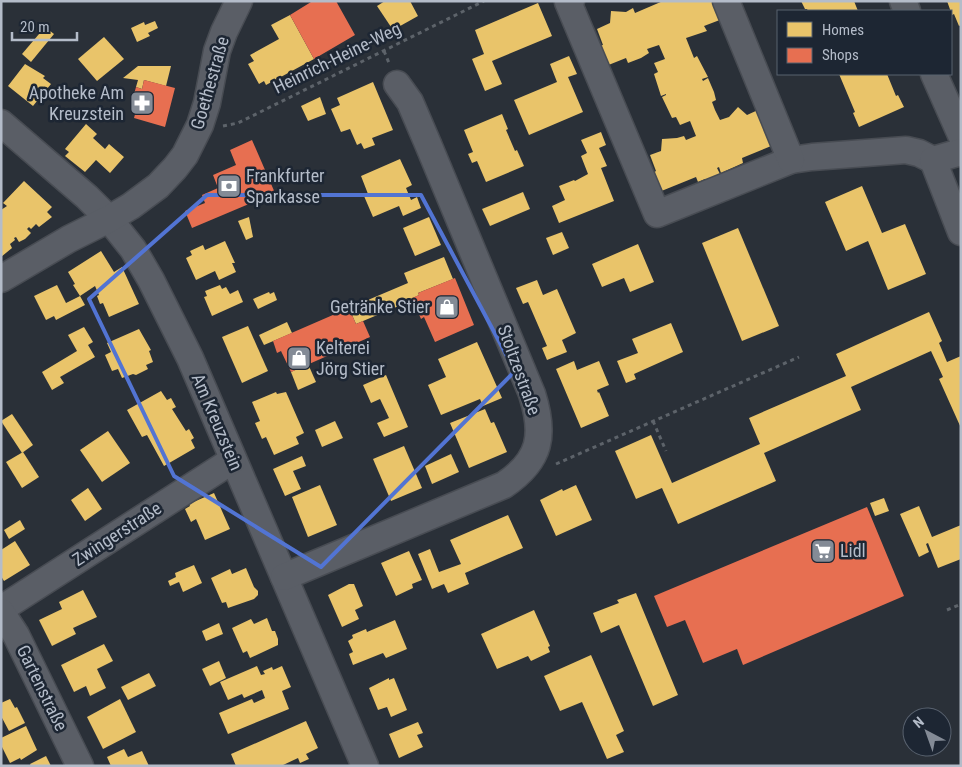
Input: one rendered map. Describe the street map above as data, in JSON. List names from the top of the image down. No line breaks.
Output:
{"streets":{"street":["Goethestraße","Stoltzestraße","Am Kreuzstein","Zwingerstraße","Gartenstraße"],"path":["Heinrich-Heine-Weg"]},"crossings":[["Heinrich-Heine-Weg","Goethestraße"],["Goethestraße","Am Kreuzstein"],["Am Kreuzstein","Zwingerstraße"],["Zwingerstraße","Gartenstraße"]],"places":{"pharmacy":["Apotheke Am Kreuzstein"],"bank":["Frankfurter Sparkasse"],"shop":["Getränke Stier","Kelterei Jörg Stier"],"supermarket":["Lidl"]},"legend":["Homes","Shops"],"scale_bar":"20 m","north":"top left"}
